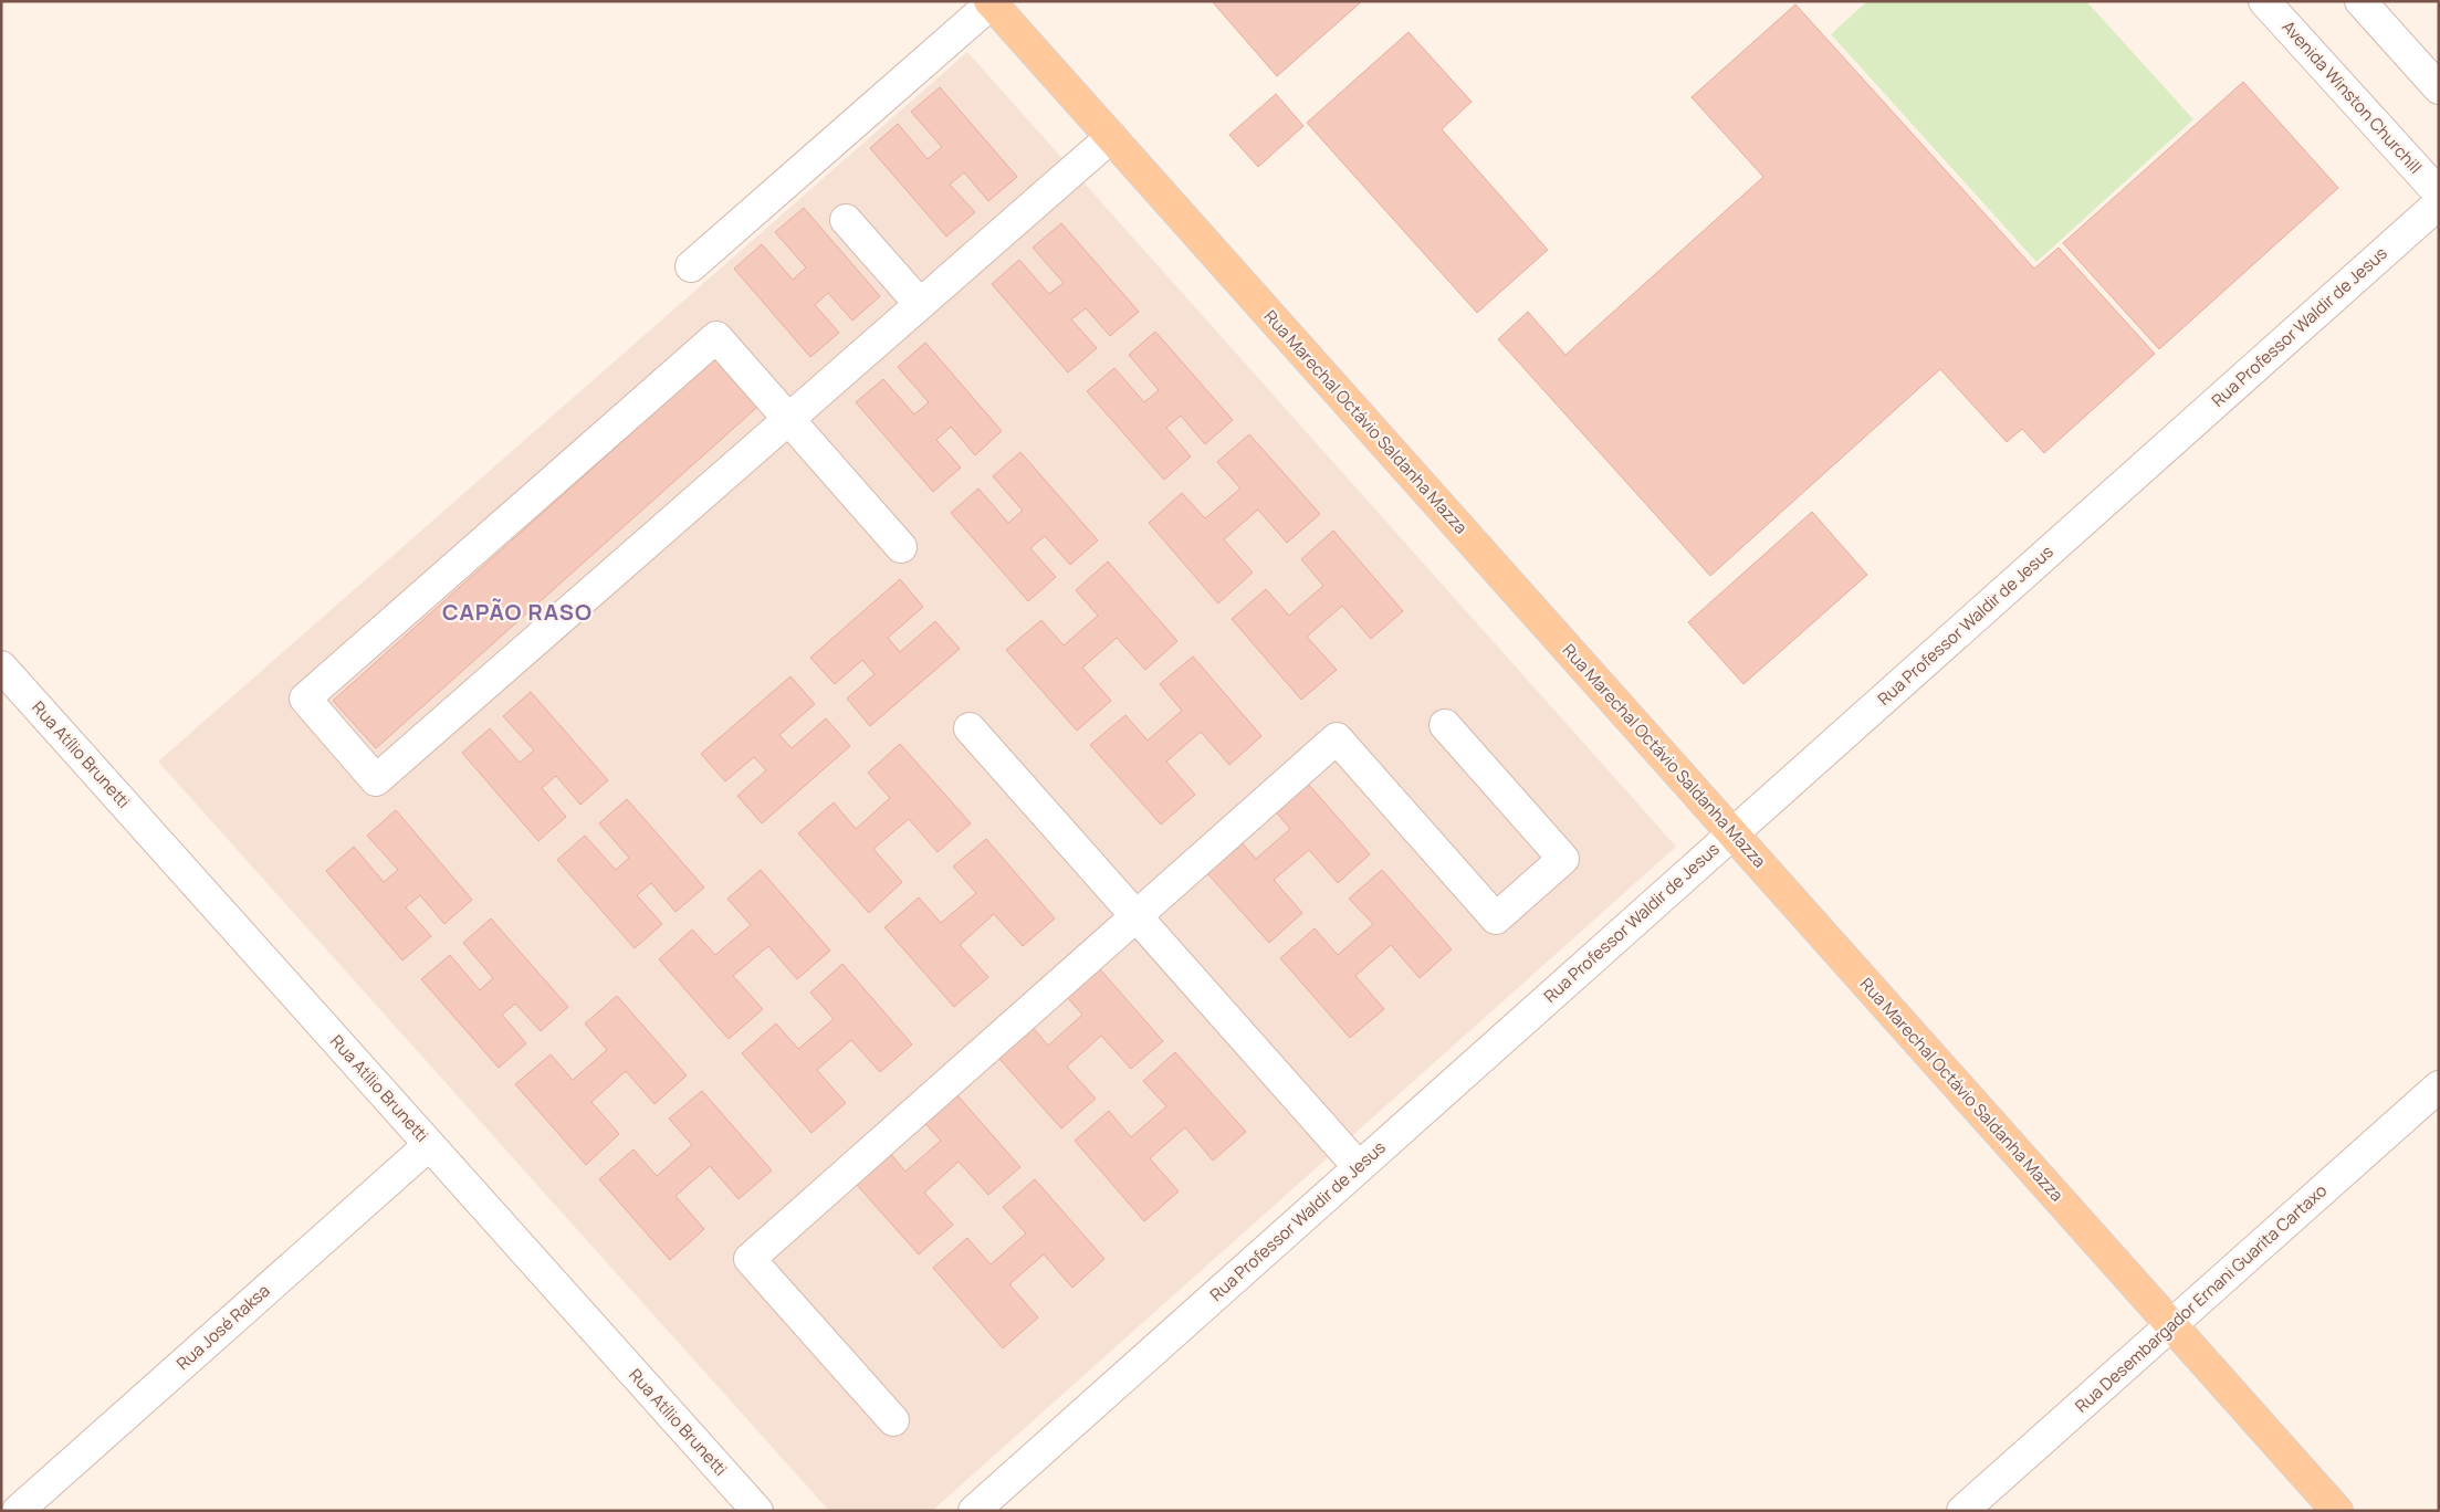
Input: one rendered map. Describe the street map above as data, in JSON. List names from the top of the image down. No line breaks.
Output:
{"streets":{"main road":["Rua Marechal Octávio Saldanha Mazza"],"street":["Avenida Winston Churchill","Rua Professor Waldir de Jesus","Rua Atílio Brunetti","Rua Desembargador Ernani Guarita Cartaxo","Rua José Raksa"]},"crossings":[["Rua Professor Waldir de Jesus","Rua Marechal Octávio Saldanha Mazza"],["Rua Marechal Octávio Saldanha Mazza","Rua Desembargador Ernani Guarita Cartaxo"],["Rua Atílio Brunetti","Rua José Raksa"]],"districts":["CAPÃO RASO"]}
